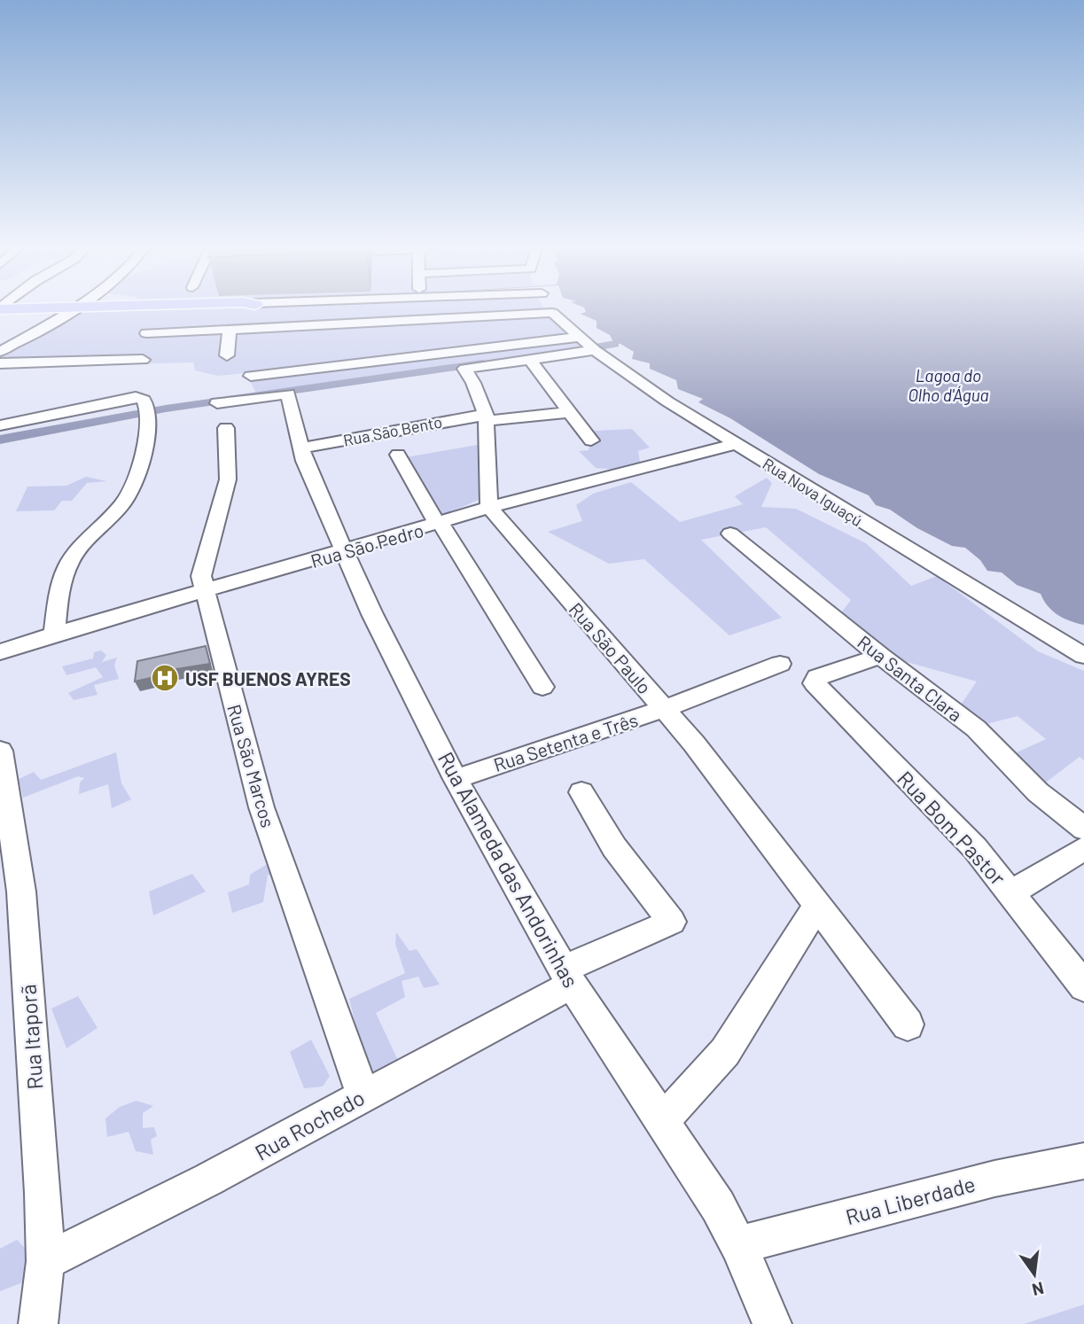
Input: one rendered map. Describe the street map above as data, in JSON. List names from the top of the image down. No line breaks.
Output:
{"streets":{"street":["Rua São Bento","Rua Nova Iguaçú","Rua São Pedro","Rua São Paulo","Rua Santa Clara","Rua Setenta e Três","Rua São Marcos","Rua Bom Pastor","Rua Alameda das Andorinhas","Rua Itaporã","Rua Rochedo","Rua Liberdade"]},"crossings":[["Rua São Bento","Rua Alameda das Andorinhas"],["Rua Nova Iguaçú","Rua São Pedro"],["Rua São Pedro","Rua São Paulo"],["Rua São Pedro","Rua São Marcos"],["Rua São Pedro","Rua Alameda das Andorinhas"],["Rua São Paulo","Rua Setenta e Três"],["Rua Santa Clara","Rua Bom Pastor"],["Rua Setenta e Três","Rua Alameda das Andorinhas"],["Rua São Marcos","Rua Rochedo"],["Rua Alameda das Andorinhas","Rua Rochedo"],["Rua Alameda das Andorinhas","Rua Liberdade"],["Rua Itaporã","Rua Rochedo"]],"water":["Lagoa do Olho d'Água"],"places":{"hospital":["USF BUENOS AYRES"]},"north":"bottom"}
